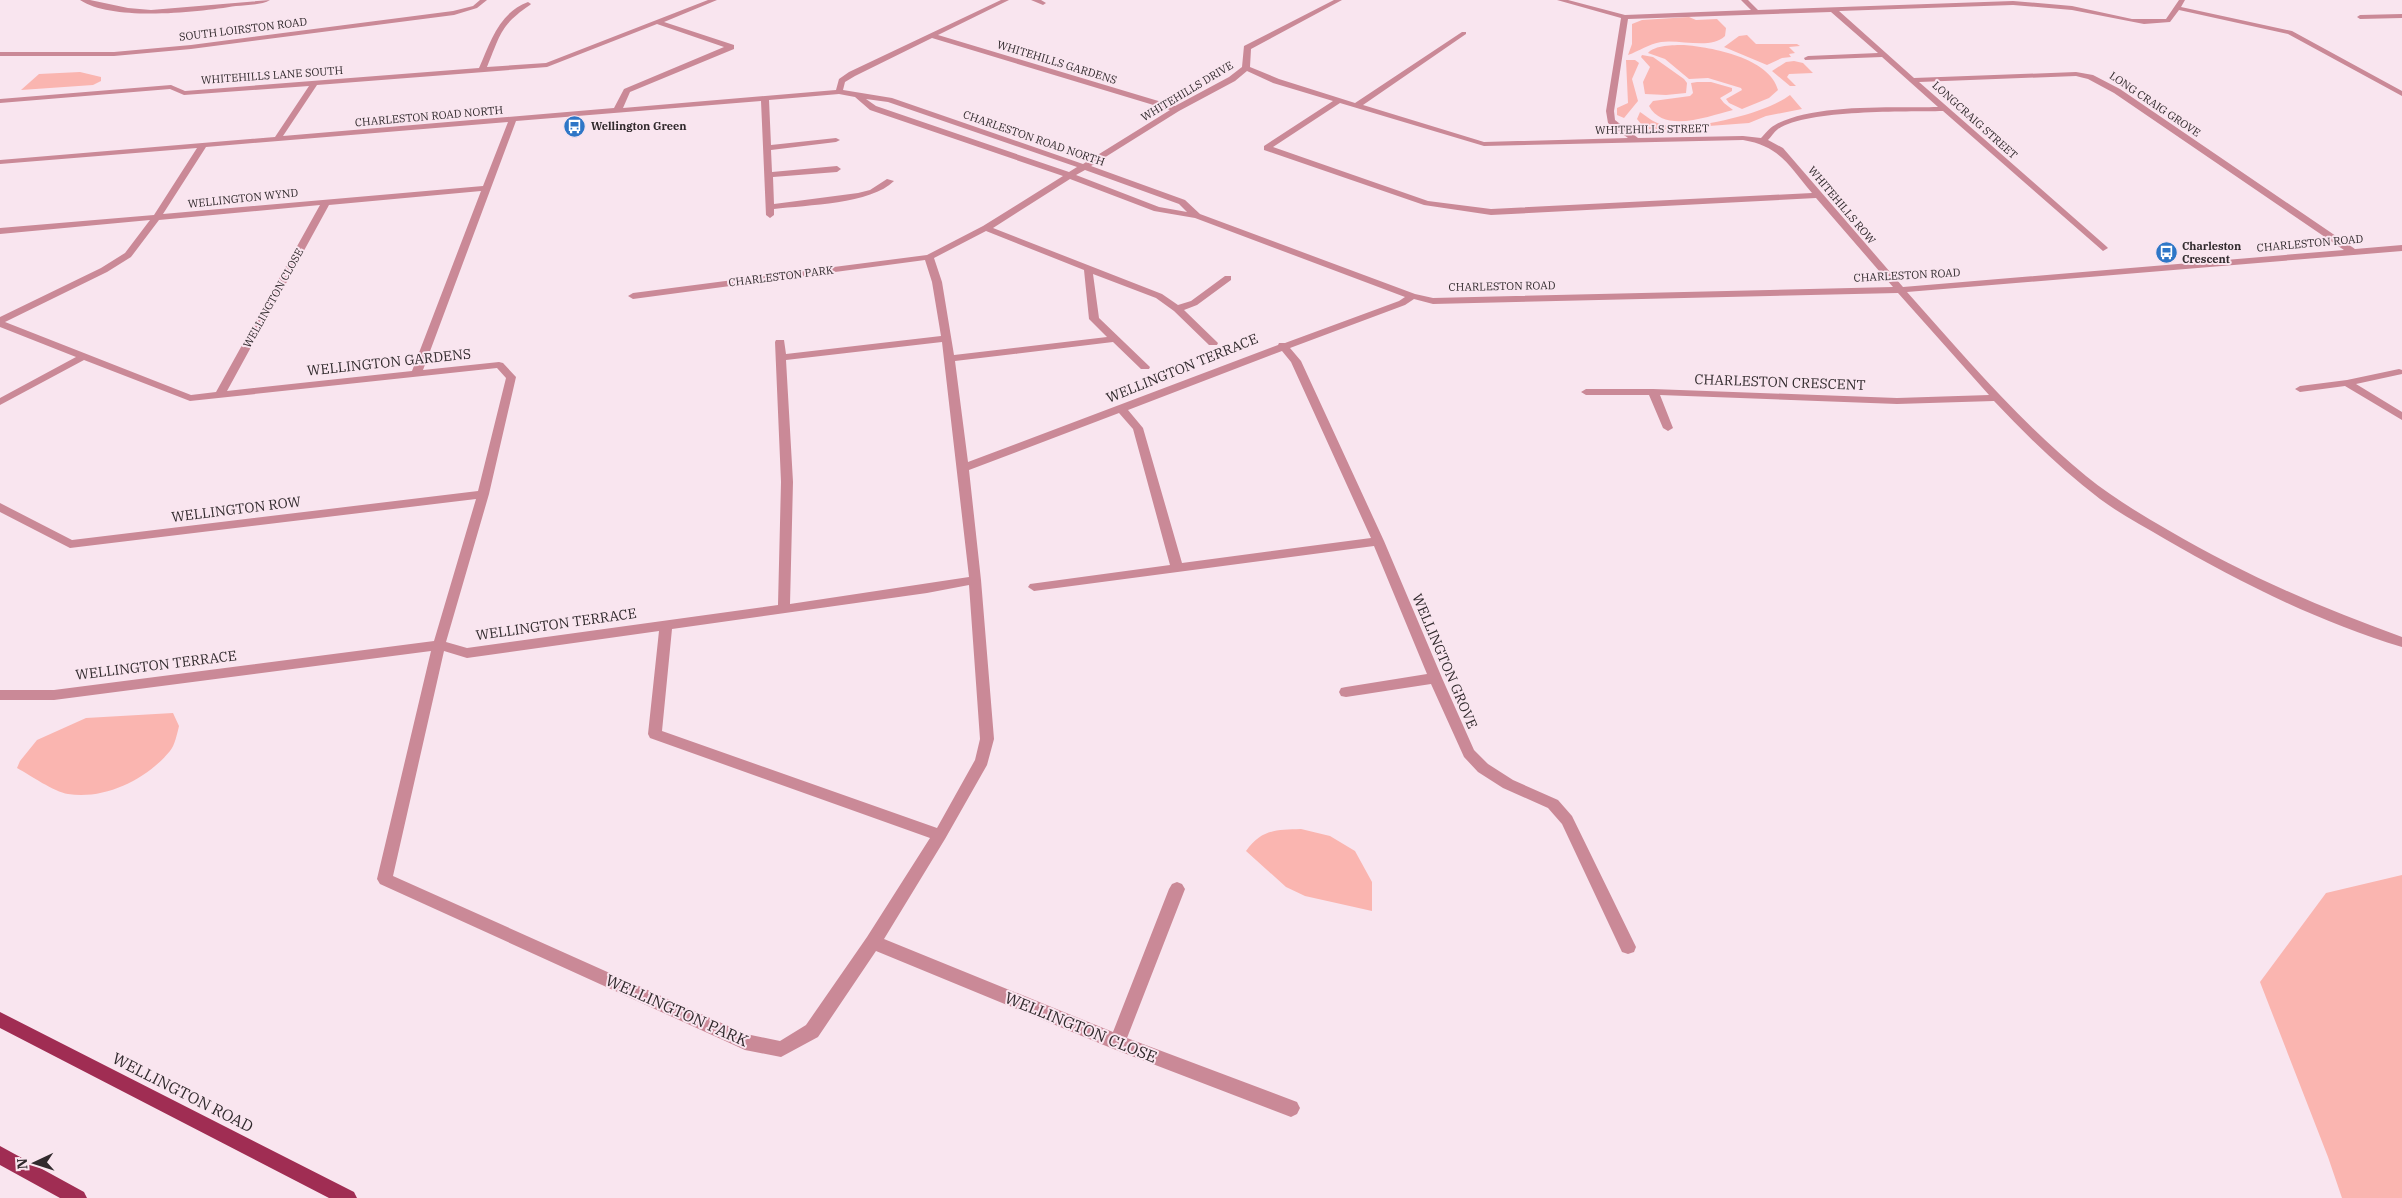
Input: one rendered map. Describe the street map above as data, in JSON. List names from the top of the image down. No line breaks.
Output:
{"streets":{"main road":["WELLINGTON ROAD"],"street":["SOUTH LOIRSTON ROAD","WHITEHILLS GARDENS","WHITEHILLS LANE SOUTH","WHITEHILLS DRIVE","LONG CRAIG GROVE","CHARLESTON ROAD NORTH","LONGCRAIG STREET","WHITEHILLS STREET","WELLINGTON WYND","WHITEHILLS ROW","CHARLESTON ROAD","CHARLESTON PARK","WELLINGTON CLOSE","WELLINGTON GARDENS","WELLINGTON TERRACE","CHARLESTON CRESCENT","WELLINGTON ROW","WELLINGTON GROVE","WELLINGTON PARK"]},"crossings":[["WHITEHILLS GARDENS","WHITEHILLS DRIVE"],["WHITEHILLS DRIVE","CHARLESTON ROAD NORTH"],["WHITEHILLS DRIVE","WHITEHILLS STREET"],["WHITEHILLS DRIVE","CHARLESTON PARK"],["LONG CRAIG GROVE","LONGCRAIG STREET"],["LONG CRAIG GROVE","CHARLESTON ROAD"],["CHARLESTON ROAD NORTH","CHARLESTON ROAD"],["CHARLESTON ROAD NORTH","CHARLESTON PARK"],["CHARLESTON ROAD NORTH","WELLINGTON TERRACE"],["WHITEHILLS STREET","WHITEHILLS ROW"],["WELLINGTON WYND","WELLINGTON CLOSE"],["WHITEHILLS ROW","CHARLESTON ROAD"],["CHARLESTON ROAD","WELLINGTON TERRACE"],["WELLINGTON CLOSE","WELLINGTON GARDENS"],["WELLINGTON CLOSE","WELLINGTON PARK"],["WELLINGTON GARDENS","WELLINGTON TERRACE"],["WELLINGTON GARDENS","WELLINGTON ROW"],["WELLINGTON GARDENS","WELLINGTON PARK"],["WELLINGTON TERRACE","WELLINGTON GROVE"],["WELLINGTON TERRACE","WELLINGTON PARK"]],"places":{"bus stop":["Wellington Green","Charleston Crescent"]},"north":"left"}
